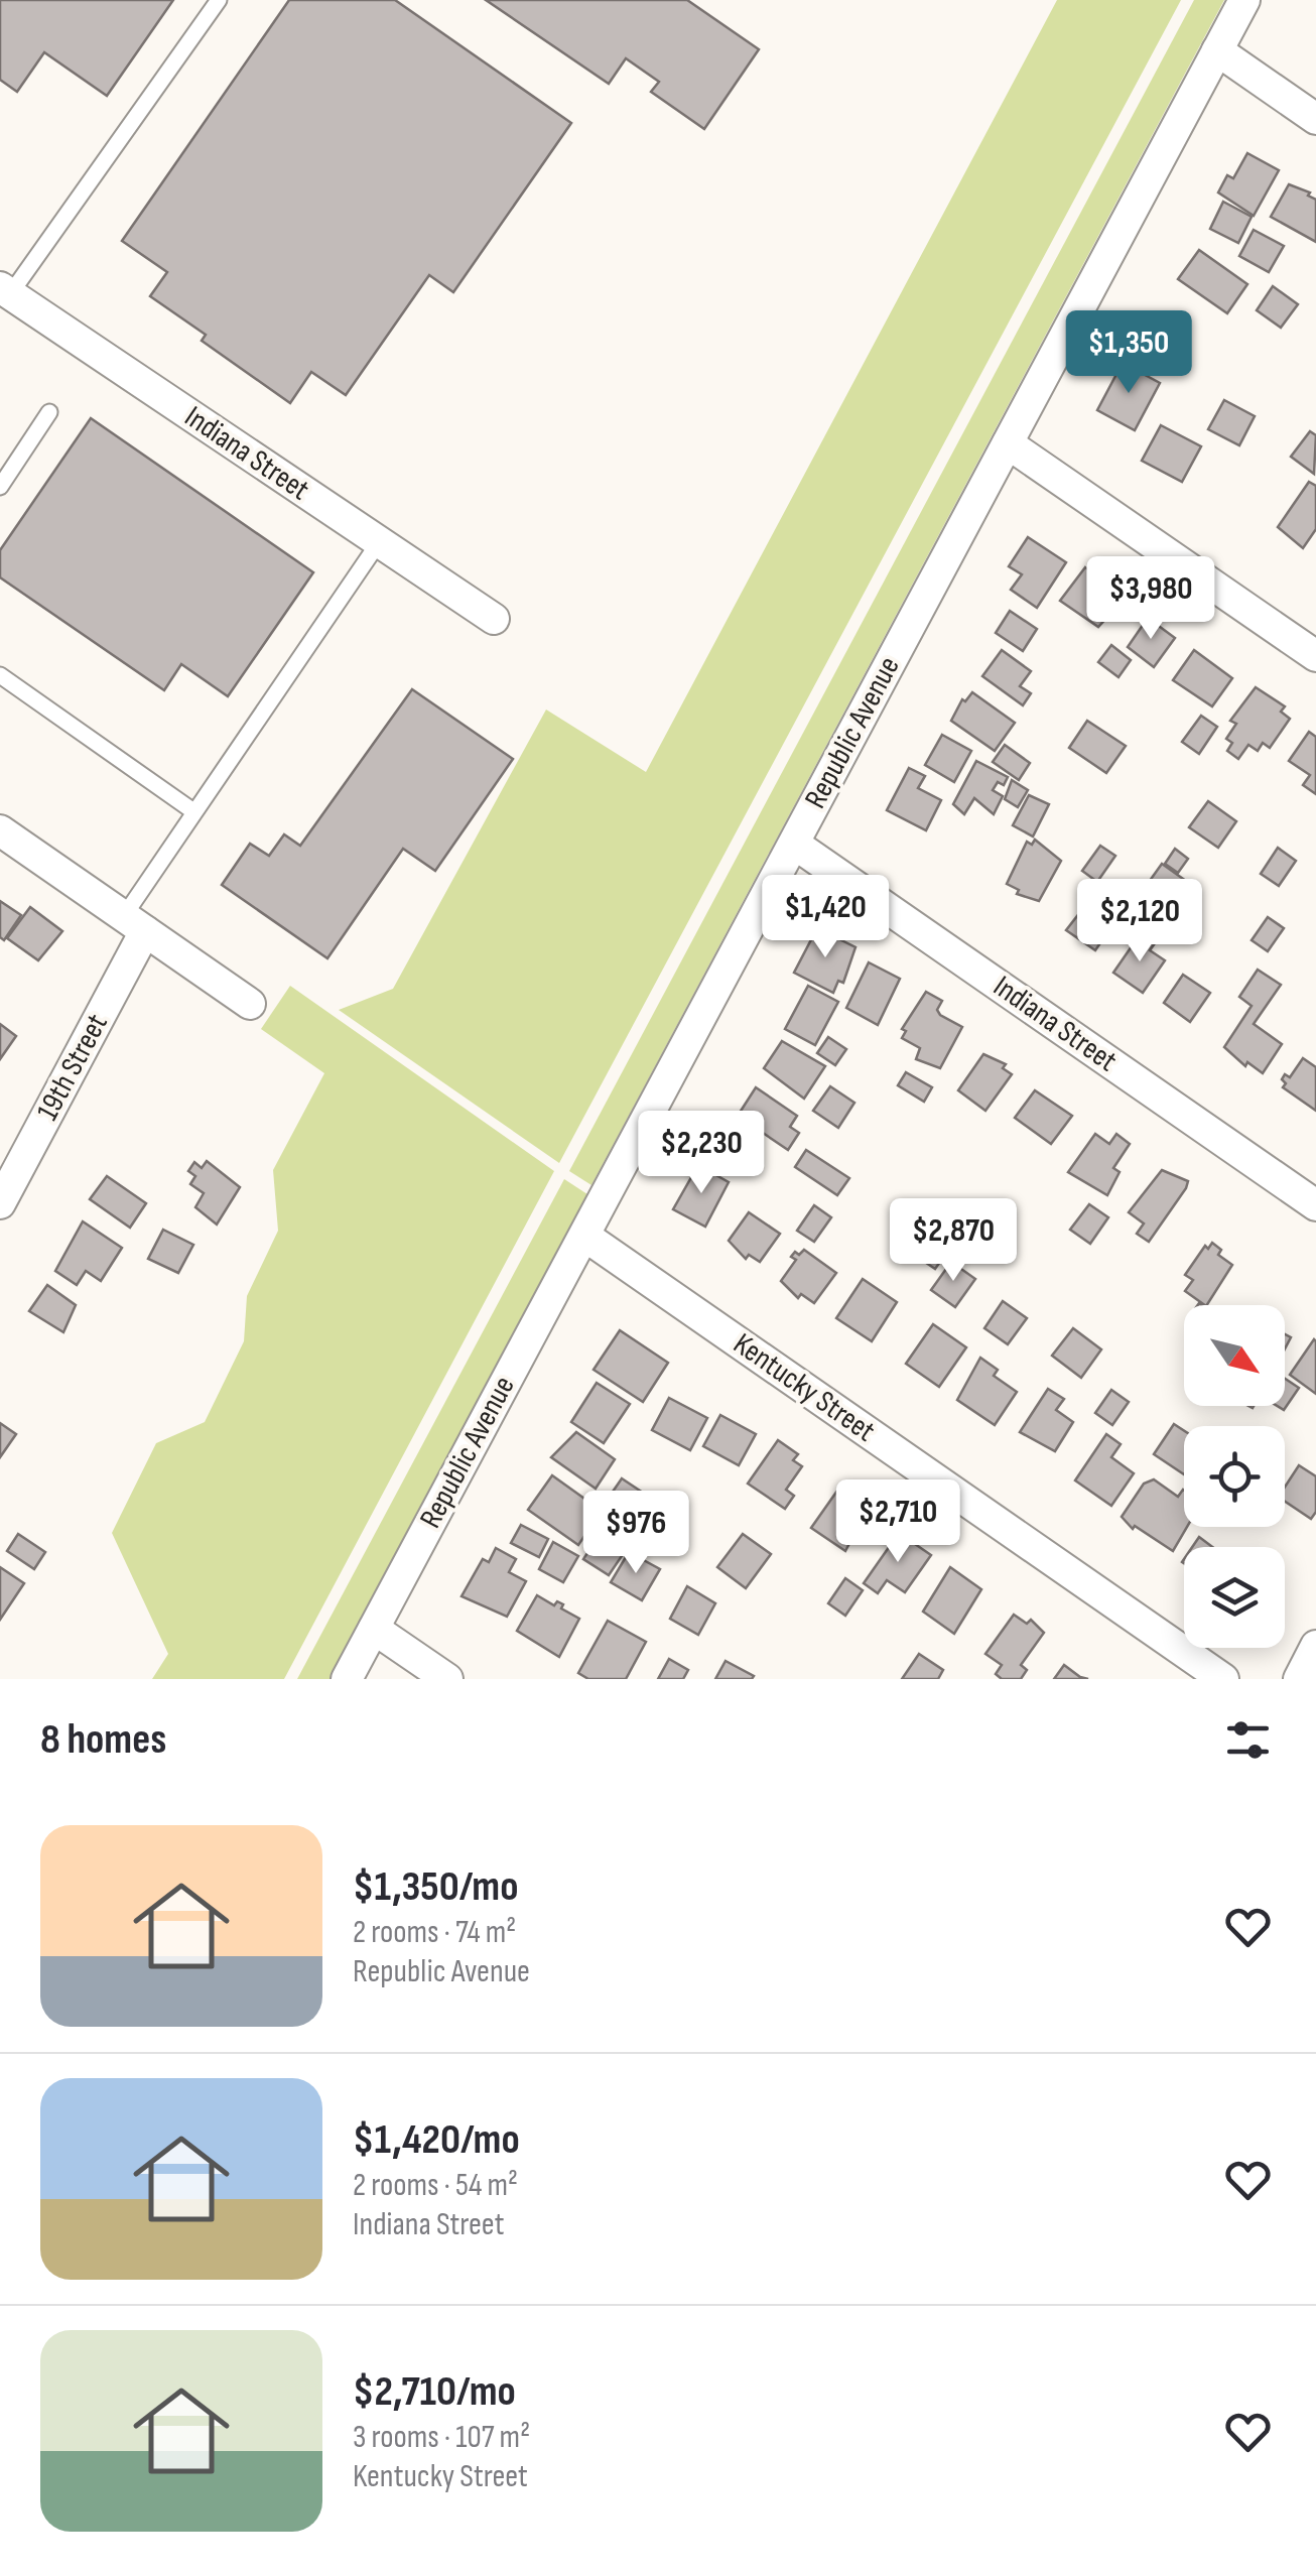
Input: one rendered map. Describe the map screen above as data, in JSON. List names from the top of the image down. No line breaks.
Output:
{"streets":{"street":["Indiana Street","Republic Avenue","19th Street","Kentucky Street"]},"crossings":[["Indiana Street","Republic Avenue"],["Republic Avenue","Kentucky Street"]],"north":"bottom right","page":{"price":["$1,350","$3,980","$1,420","$2,120","$2,230","$2,870","$2,710","$976"],"heading":"8 homes","list":[{"name":"$1,350/mo","note":"2 rooms · 74 m² · Republic Avenue"},{"name":"$1,420/mo","note":"2 rooms · 54 m² · Indiana Street"},{"name":"$2,710/mo","note":"3 rooms · 107 m² · Kentucky Street"}]}}
